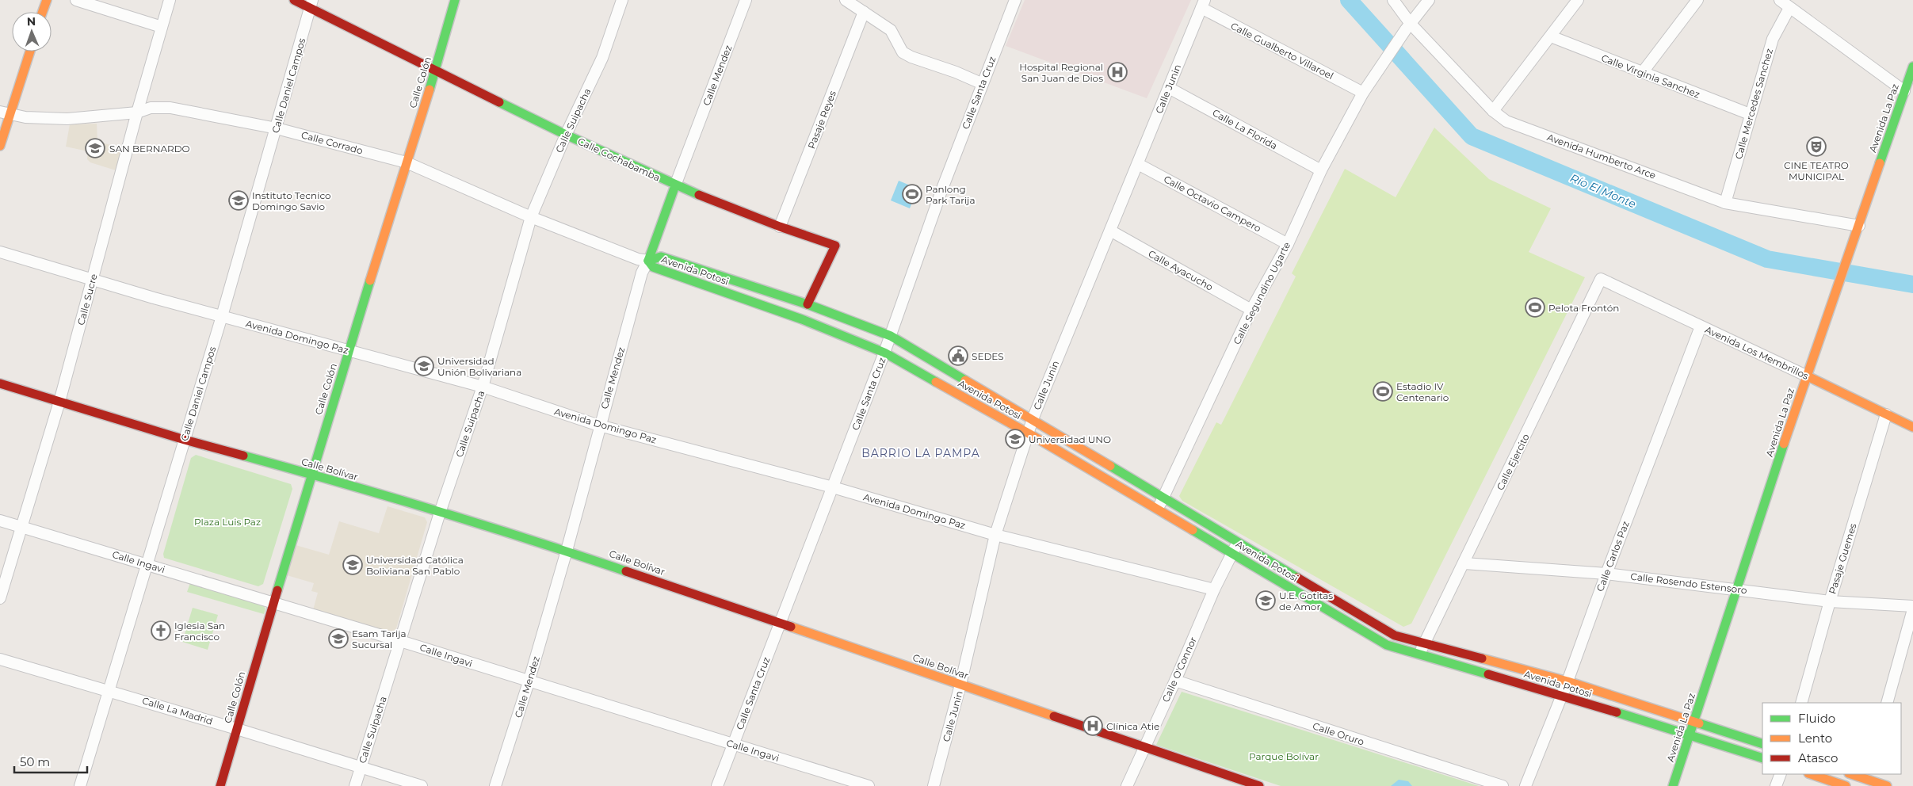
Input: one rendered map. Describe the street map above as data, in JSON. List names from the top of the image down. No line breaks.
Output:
{"streets":{"street":["Calle Gualberto Villaroel","Calle Mendez","Calle Virginia Sanchez","Calle Colón","Calle Daniel Campos","Calle Junin","Calle Santa Cruz","Calle Mercedes Sanchez","Avenida La Paz","Pasaje Reyes","Calle Suipacha","Calle La Florida","Calle Corrado","Avenida Humberto Arce","Calle Cochabamba","Calle Octavio Campero","Avenida Potosi","Calle Ayacucho","Calle Segundino Ugarte","Calle Sucre","Avenida Domingo Paz","Avenida Los Membrillos","Calle Ejercito","Calle Bolívar","Calle Carlos Paz","Pasaje Guemes","Calle Ingavi","Calle Rosendo Estensoro","Calle O'Connor","Calle La Madrid","Calle Oruro"]},"crossings":[["Calle Gualberto Villaroel","Calle Junin"],["Calle Gualberto Villaroel","Calle Segundino Ugarte"],["Calle Mendez","Calle Corrado"],["Calle Mendez","Calle Cochabamba"],["Calle Mendez","Avenida Potosi"],["Calle Mendez","Avenida Domingo Paz"],["Calle Mendez","Calle Bolívar"],["Calle Mendez","Calle Ingavi"],["Calle Virginia Sanchez","Calle Mercedes Sanchez"],["Calle Colón","Calle Corrado"],["Calle Colón","Calle Cochabamba"],["Calle Colón","Avenida Domingo Paz"],["Calle Colón","Calle Bolívar"],["Calle Colón","Calle Ingavi"],["Calle Colón","Calle La Madrid"],["Calle Daniel Campos","Calle Corrado"],["Calle Daniel Campos","Calle Cochabamba"],["Calle Daniel Campos","Avenida Domingo Paz"],["Calle Daniel Campos","Calle Bolívar"],["Calle Daniel Campos","Calle Ingavi"],["Calle Daniel Campos","Calle La Madrid"],["Calle Junin","Calle La Florida"],["Calle Junin","Calle Octavio Campero"],["Calle Junin","Avenida Potosi"],["Calle Junin","Calle Ayacucho"],["Calle Junin","Avenida Domingo Paz"],["Calle Junin","Calle Bolívar"],["Calle Santa Cruz","Avenida Potosi"],["Calle Santa Cruz","Avenida Domingo Paz"],["Calle Santa Cruz","Calle Bolívar"],["Calle Santa Cruz","Calle Ingavi"],["Calle Mercedes Sanchez","Avenida Humberto Arce"],["Avenida La Paz","Avenida Humberto Arce"],["Avenida La Paz","Avenida Potosi"],["Avenida La Paz","Avenida Los Membrillos"],["Avenida La Paz","Calle Rosendo Estensoro"],["Pasaje Reyes","Calle Cochabamba"],["Calle Suipacha","Calle Corrado"],["Calle Suipacha","Calle Cochabamba"],["Calle Suipacha","Avenida Domingo Paz"],["Calle Suipacha","Calle Bolívar"],["Calle Suipacha","Calle Ingavi"],["Calle Suipacha","Calle La Madrid"],["Calle La Florida","Calle Segundino Ugarte"],["Calle Corrado","Avenida Potosi"],["Calle Corrado","Calle Sucre"],["Avenida Humberto Arce","Calle Segundino Ugarte"],["Calle Cochabamba","Avenida Potosi"],["Calle Octavio Campero","Calle Segundino Ugarte"],["Avenida Potosi","Calle Segundino Ugarte"],["Avenida Potosi","Calle Ejercito"],["Avenida Potosi","Calle Carlos Paz"],["Avenida Potosi","Calle O'Connor"],["Calle Ayacucho","Calle Segundino Ugarte"],["Calle Sucre","Avenida Domingo Paz"],["Calle Sucre","Calle Bolívar"],["Calle Sucre","Calle Ingavi"],["Avenida Domingo Paz","Calle O'Connor"],["Avenida Los Membrillos","Calle Ejercito"],["Avenida Los Membrillos","Calle Carlos Paz"],["Avenida Los Membrillos","Pasaje Guemes"],["Calle Ejercito","Calle Rosendo Estensoro"],["Calle Bolívar","Calle O'Connor"],["Calle Carlos Paz","Calle Rosendo Estensoro"],["Pasaje Guemes","Calle Rosendo Estensoro"],["Calle O'Connor","Calle Oruro"]],"districts":["BARRIO LA PAMPA"],"water":["Río El Monte"],"parks":["Plaza Luis Paz","Parque Bolívar"],"places":{"hospital":["Hospital Regional San Juan de Dios","Clínica Atie"],"theatre":["CINE TEATRO MUNICIPAL"],"school or university":["SAN BERNARDO","Instituto Tecnico Domingo Savio","Universidad Unión Bolivariana","Universidad UNO","Universidad Católica Boliviana San Pablo","U.E. Gotitas de Amor","Esam Tarija Sucursal"],"sports":["Panlong Park Tarija","Pelota Frontón","Estadio IV Centenario"],"public building":["SEDES"],"church":["Iglesia San Francisco"]},"legend":["Fluido","Lento","Atasco"],"scale_bar":"50 m","north":"top"}
